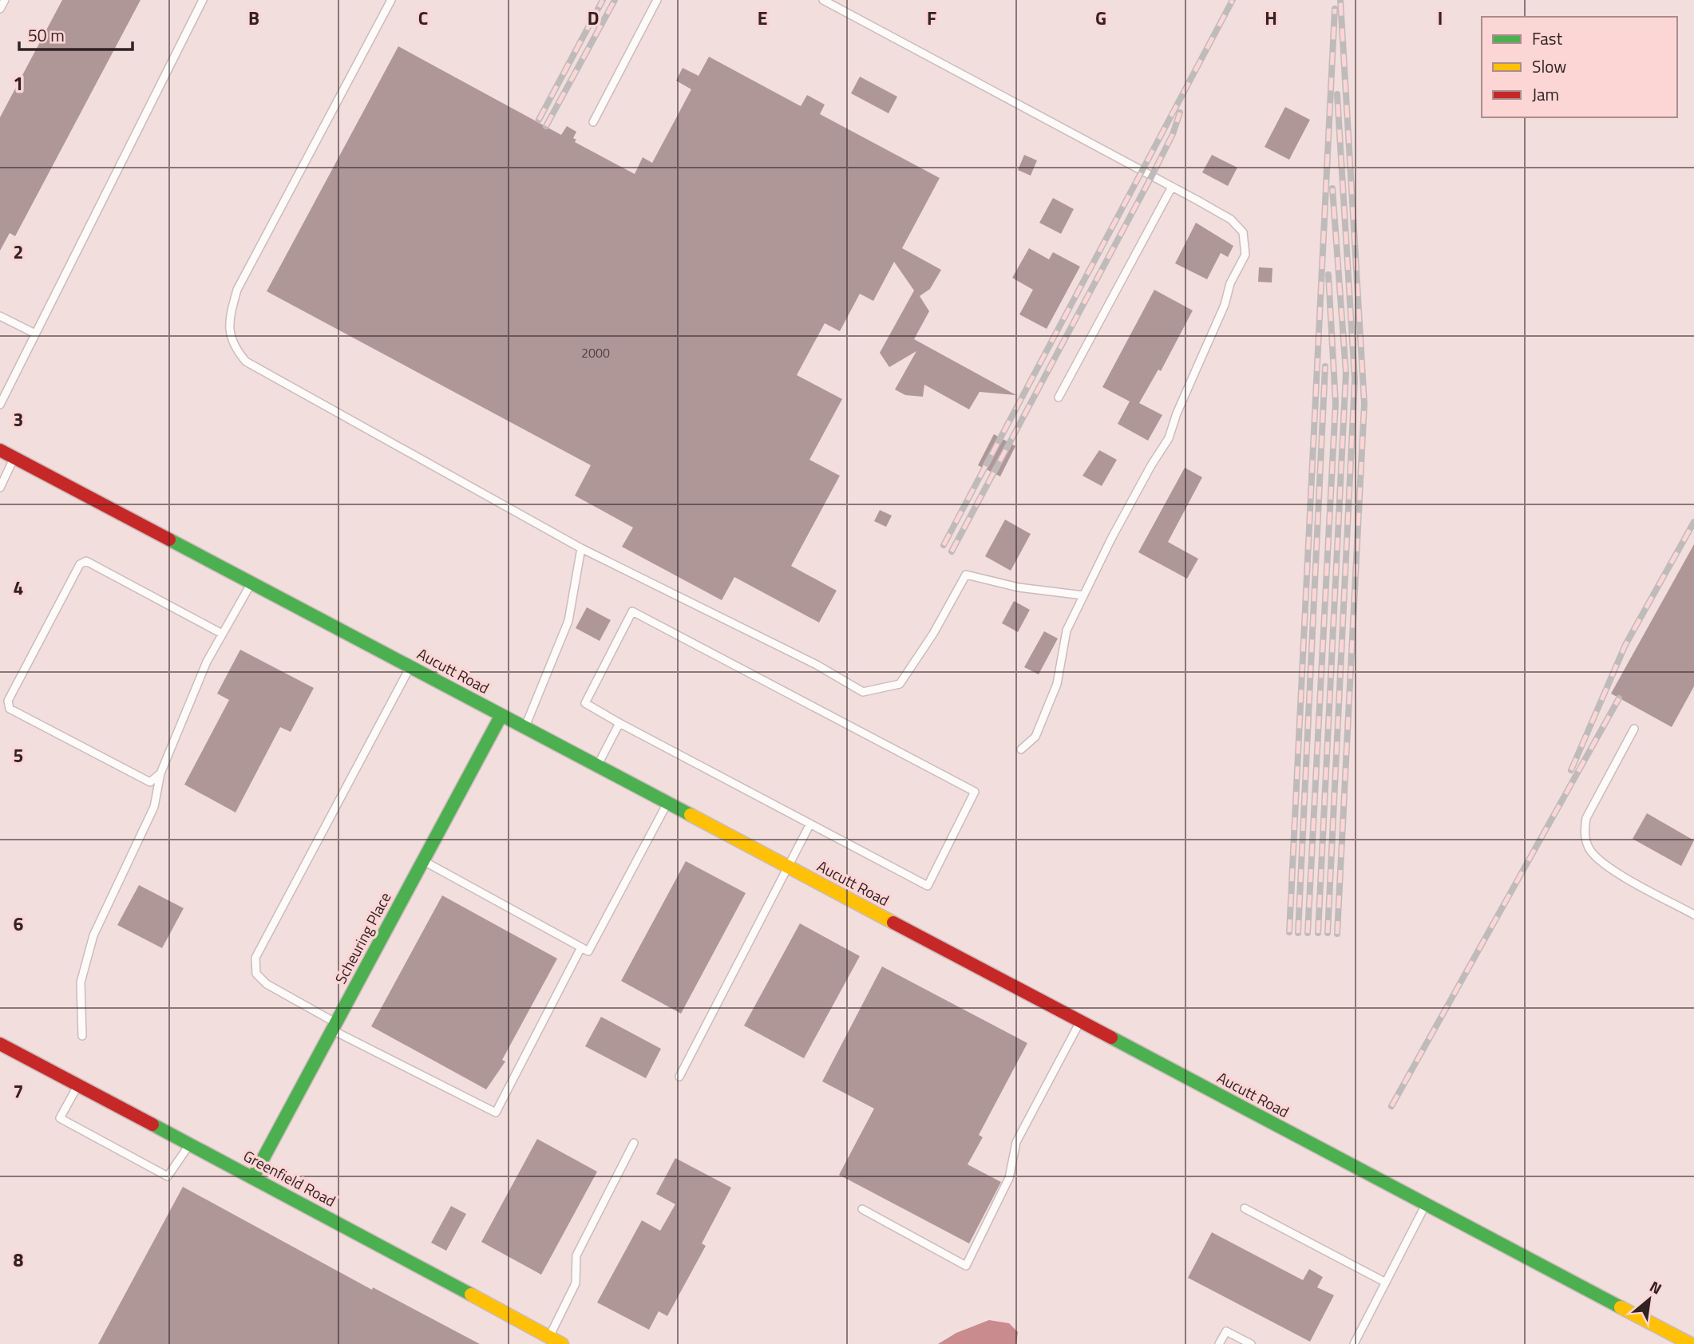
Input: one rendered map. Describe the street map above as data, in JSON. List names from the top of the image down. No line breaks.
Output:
{"streets":{"street":["Aucutt Road","Scheuring Place","Greenfield Road"]},"crossings":[["Aucutt Road","Scheuring Place"],["Scheuring Place","Greenfield Road"]],"house_numbers":["2000"],"legend":["Fast","Slow","Jam"],"scale_bar":"50 m","north":"top right","grid":{"columns":["B","C","D","E","F","G","H","I"],"rows":["1","2","3","4","5","6","7","8"]}}
